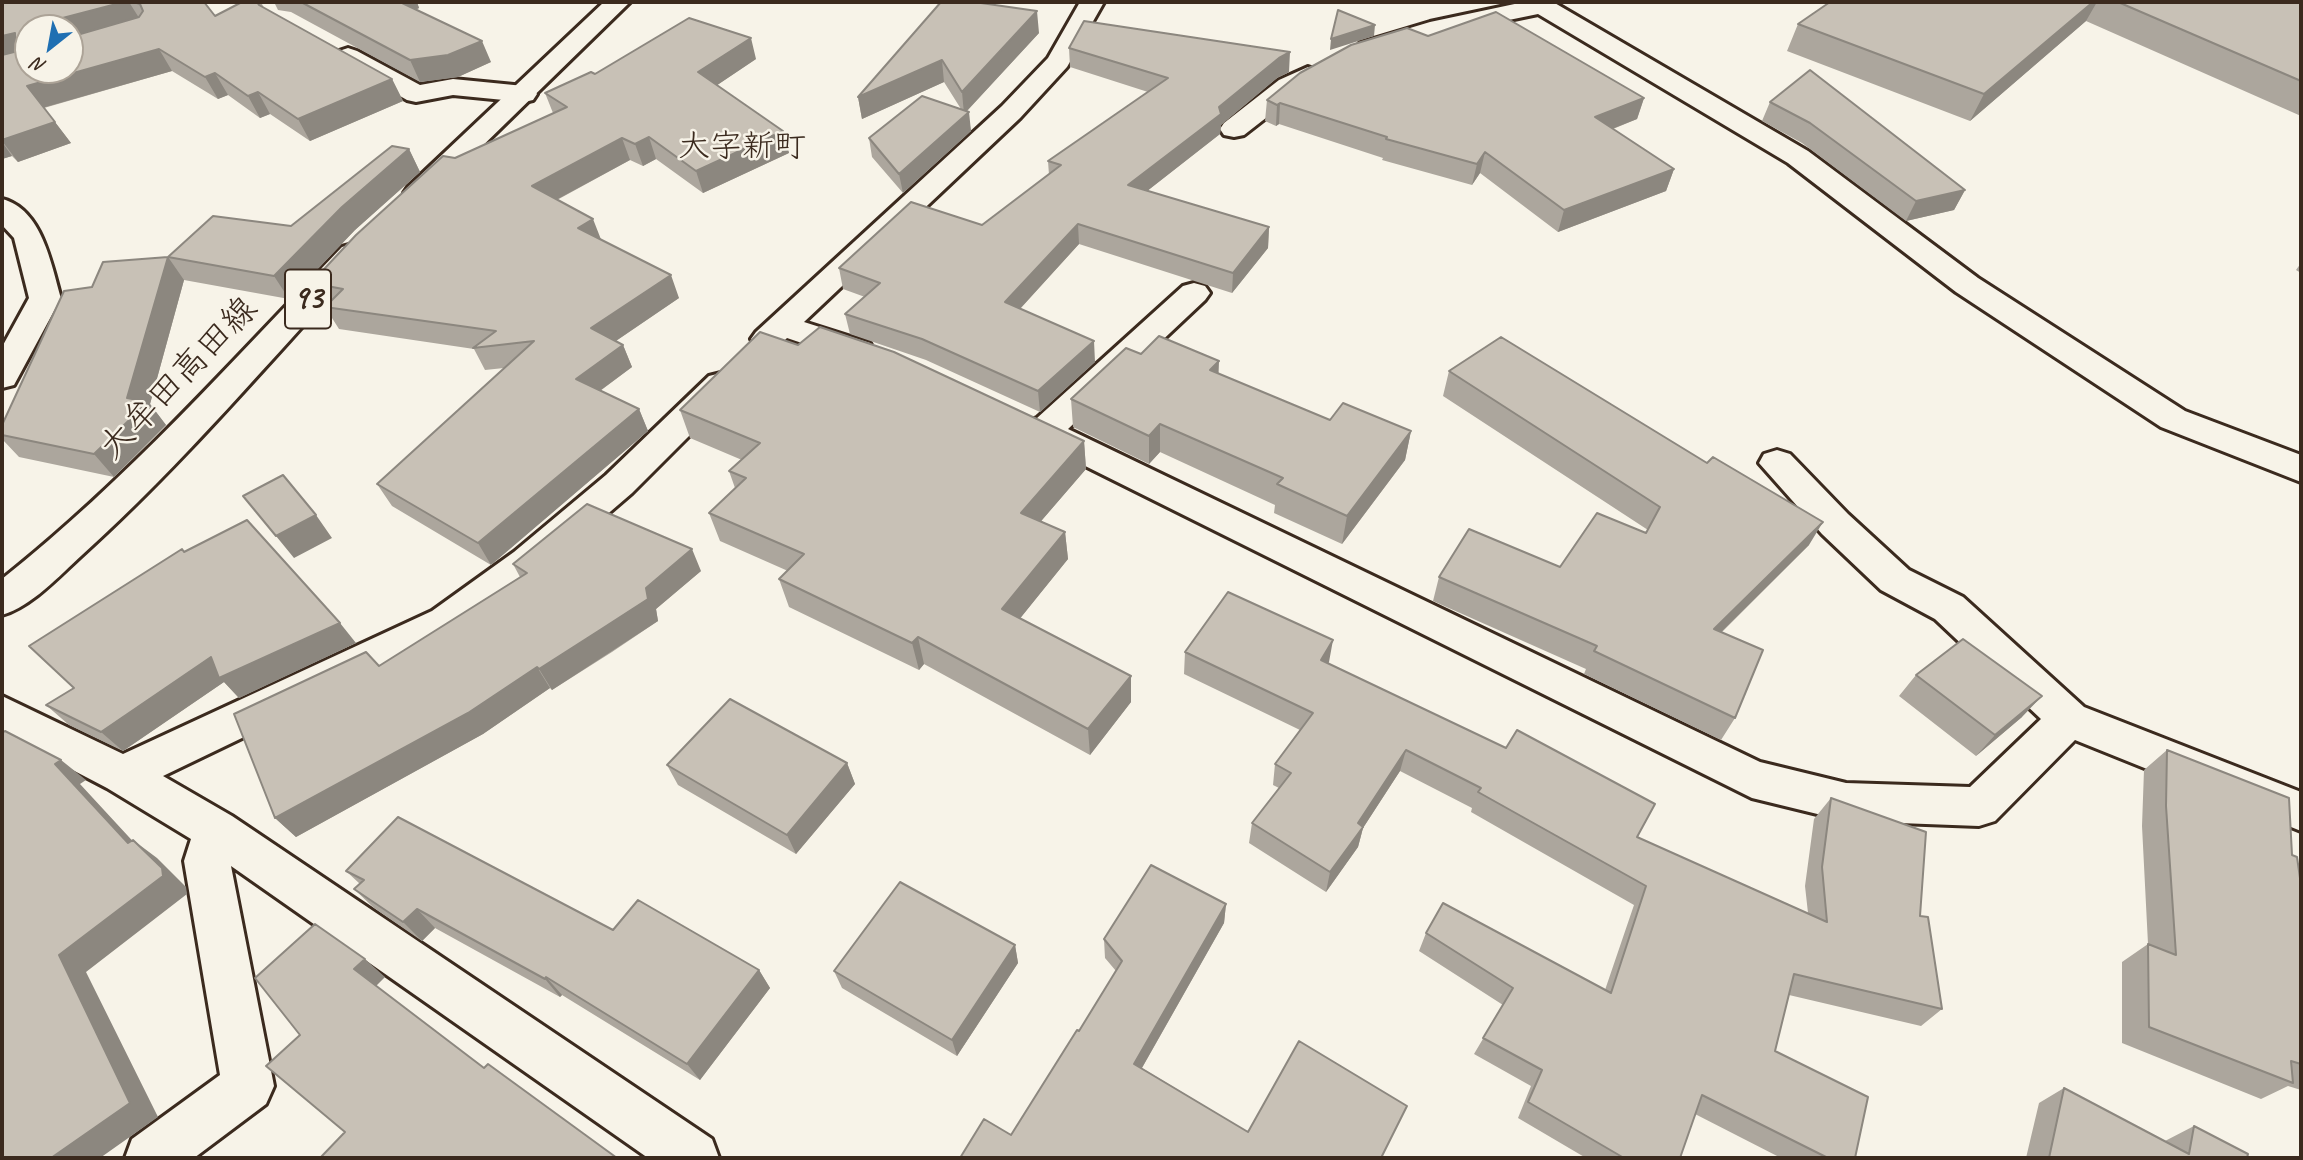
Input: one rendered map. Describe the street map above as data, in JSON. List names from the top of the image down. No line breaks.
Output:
{"streets":{"street":["93","大牟田高田線"]},"districts":["大字新町"],"north":"bottom left"}
